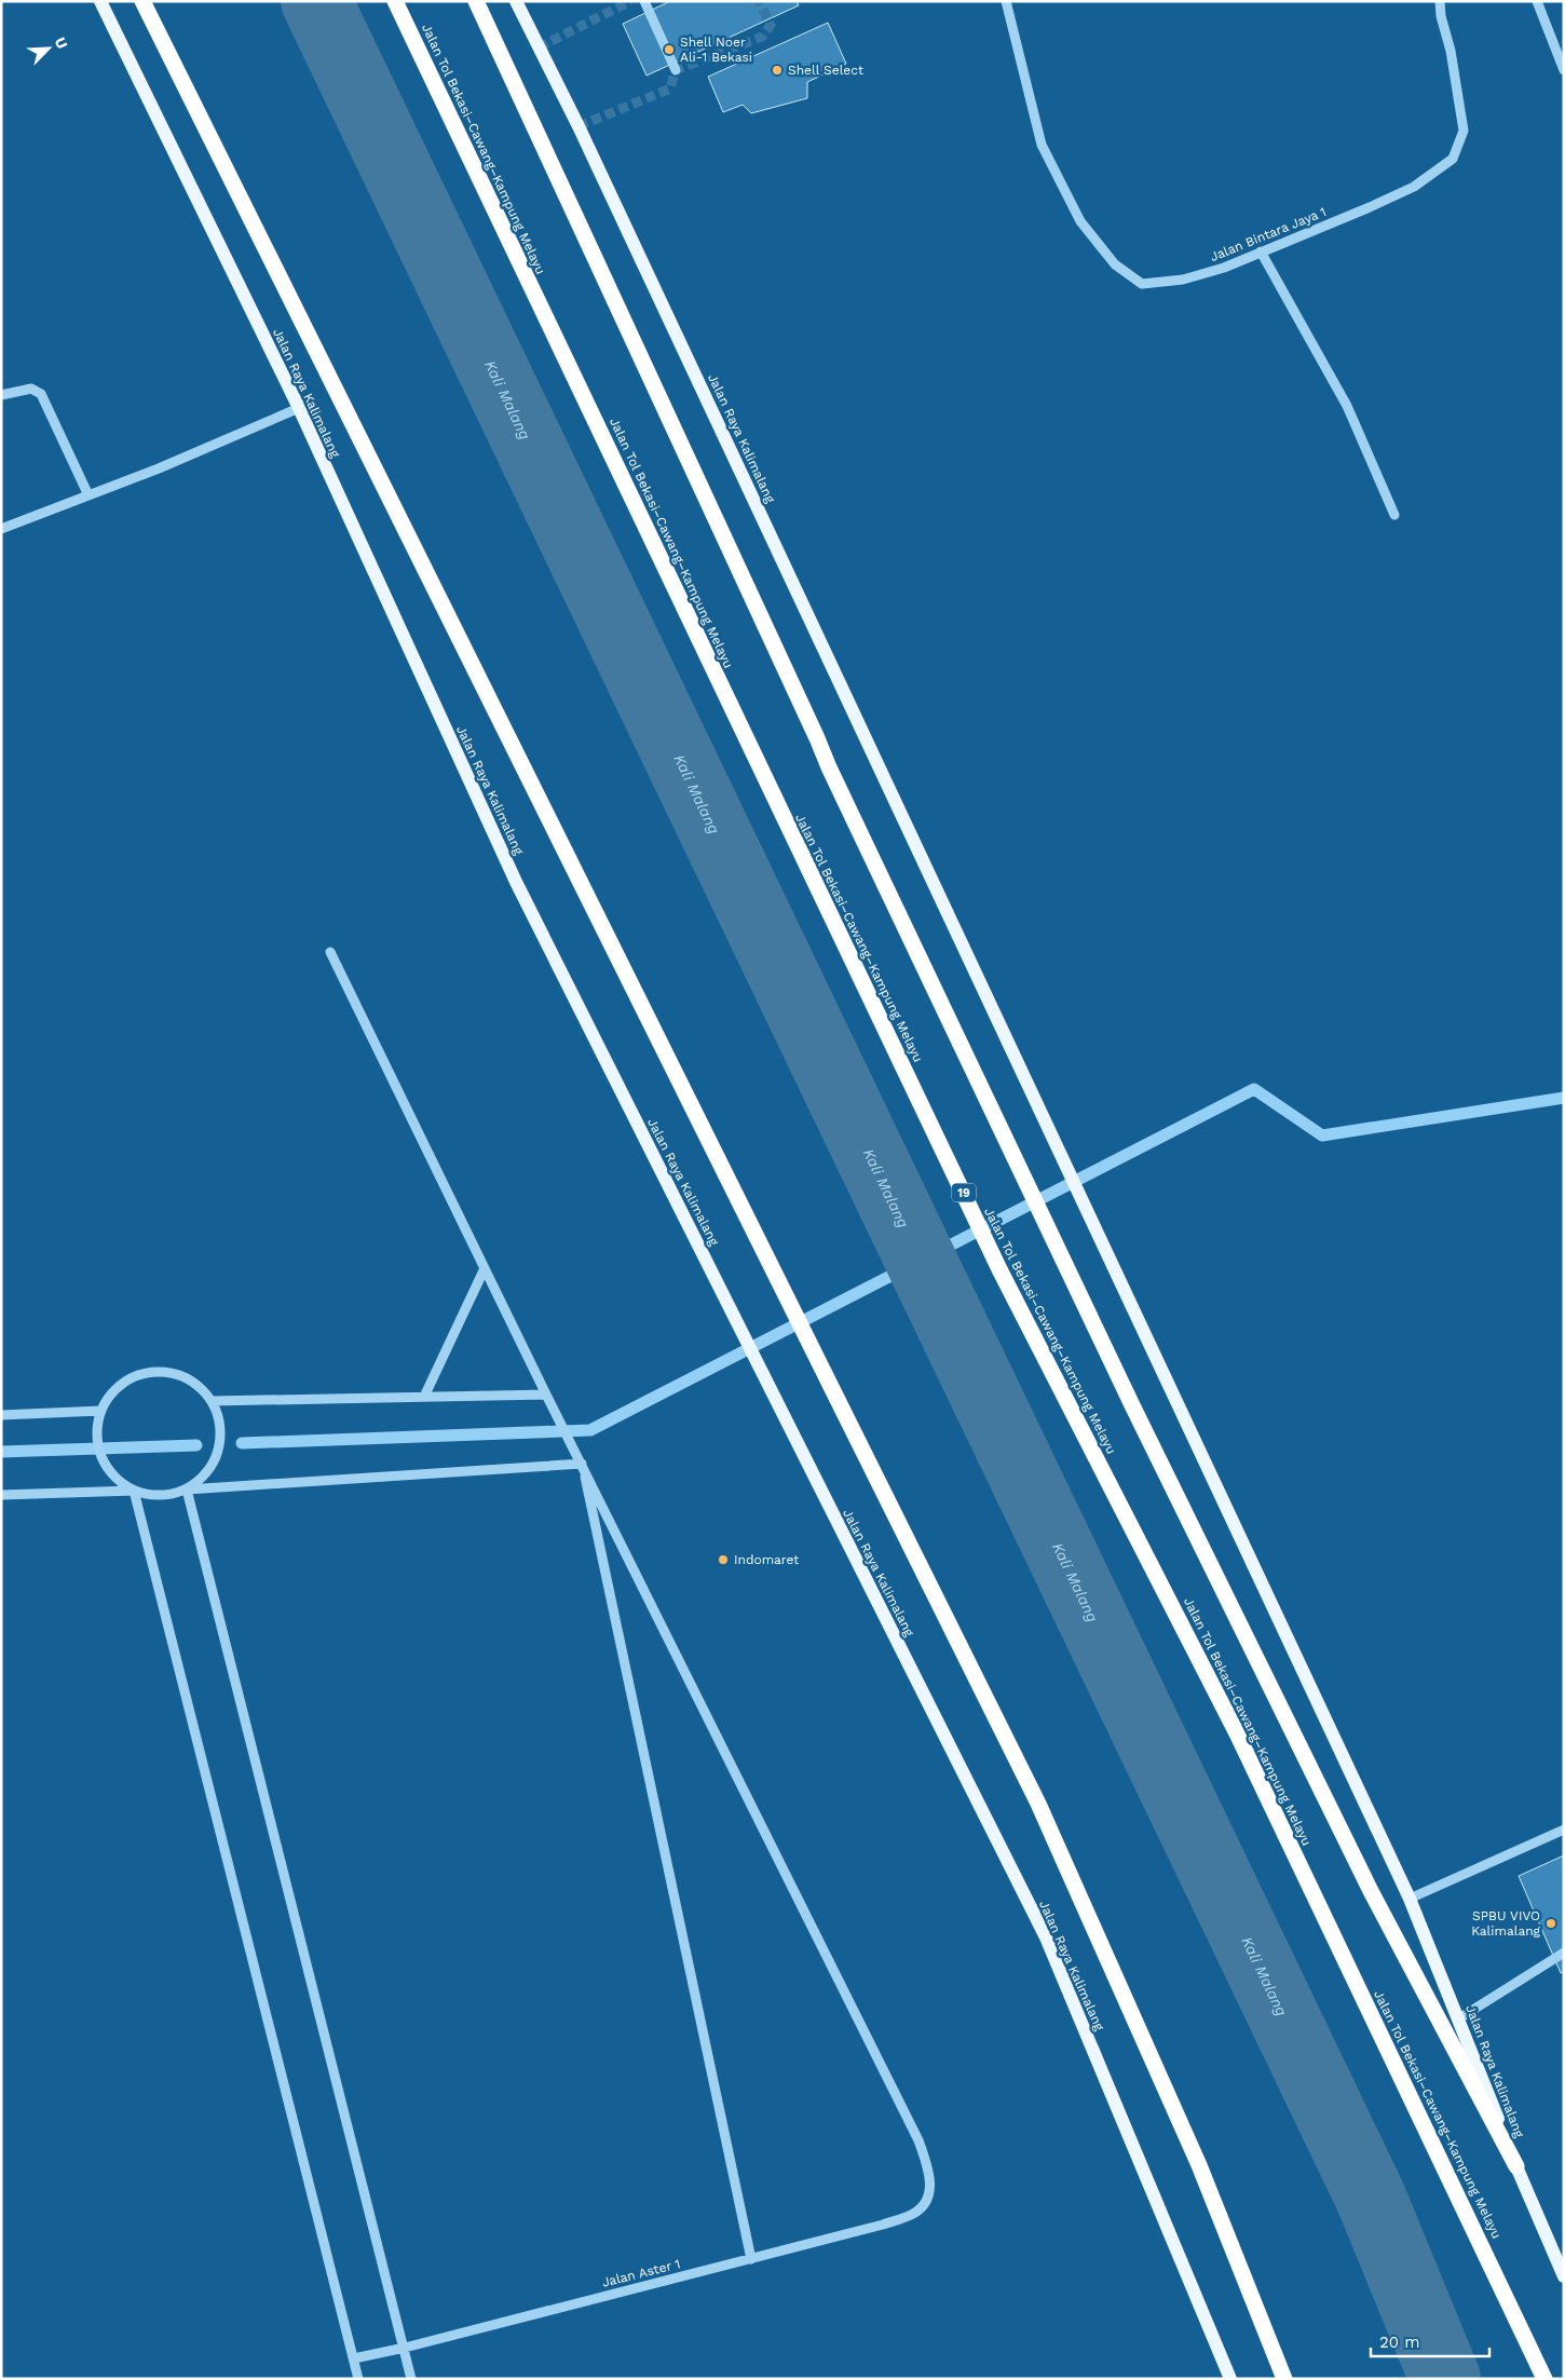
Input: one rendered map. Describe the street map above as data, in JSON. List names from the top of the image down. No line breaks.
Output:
{"streets":{"highway":["Jalan Tol Bekasi–Cawang–Kampung Melayu","19"],"main road":["Jalan Raya Kalimalang"],"street":["Jalan Bintara Jaya 1","Jalan Aster 1"]},"water":["Kali Malang"],"places":["Shell Noer Ali-1 Bekasi","Shell Select","Indomaret","SPBU VIVO Kalimalang"],"scale_bar":"20 m","north":"top right"}
